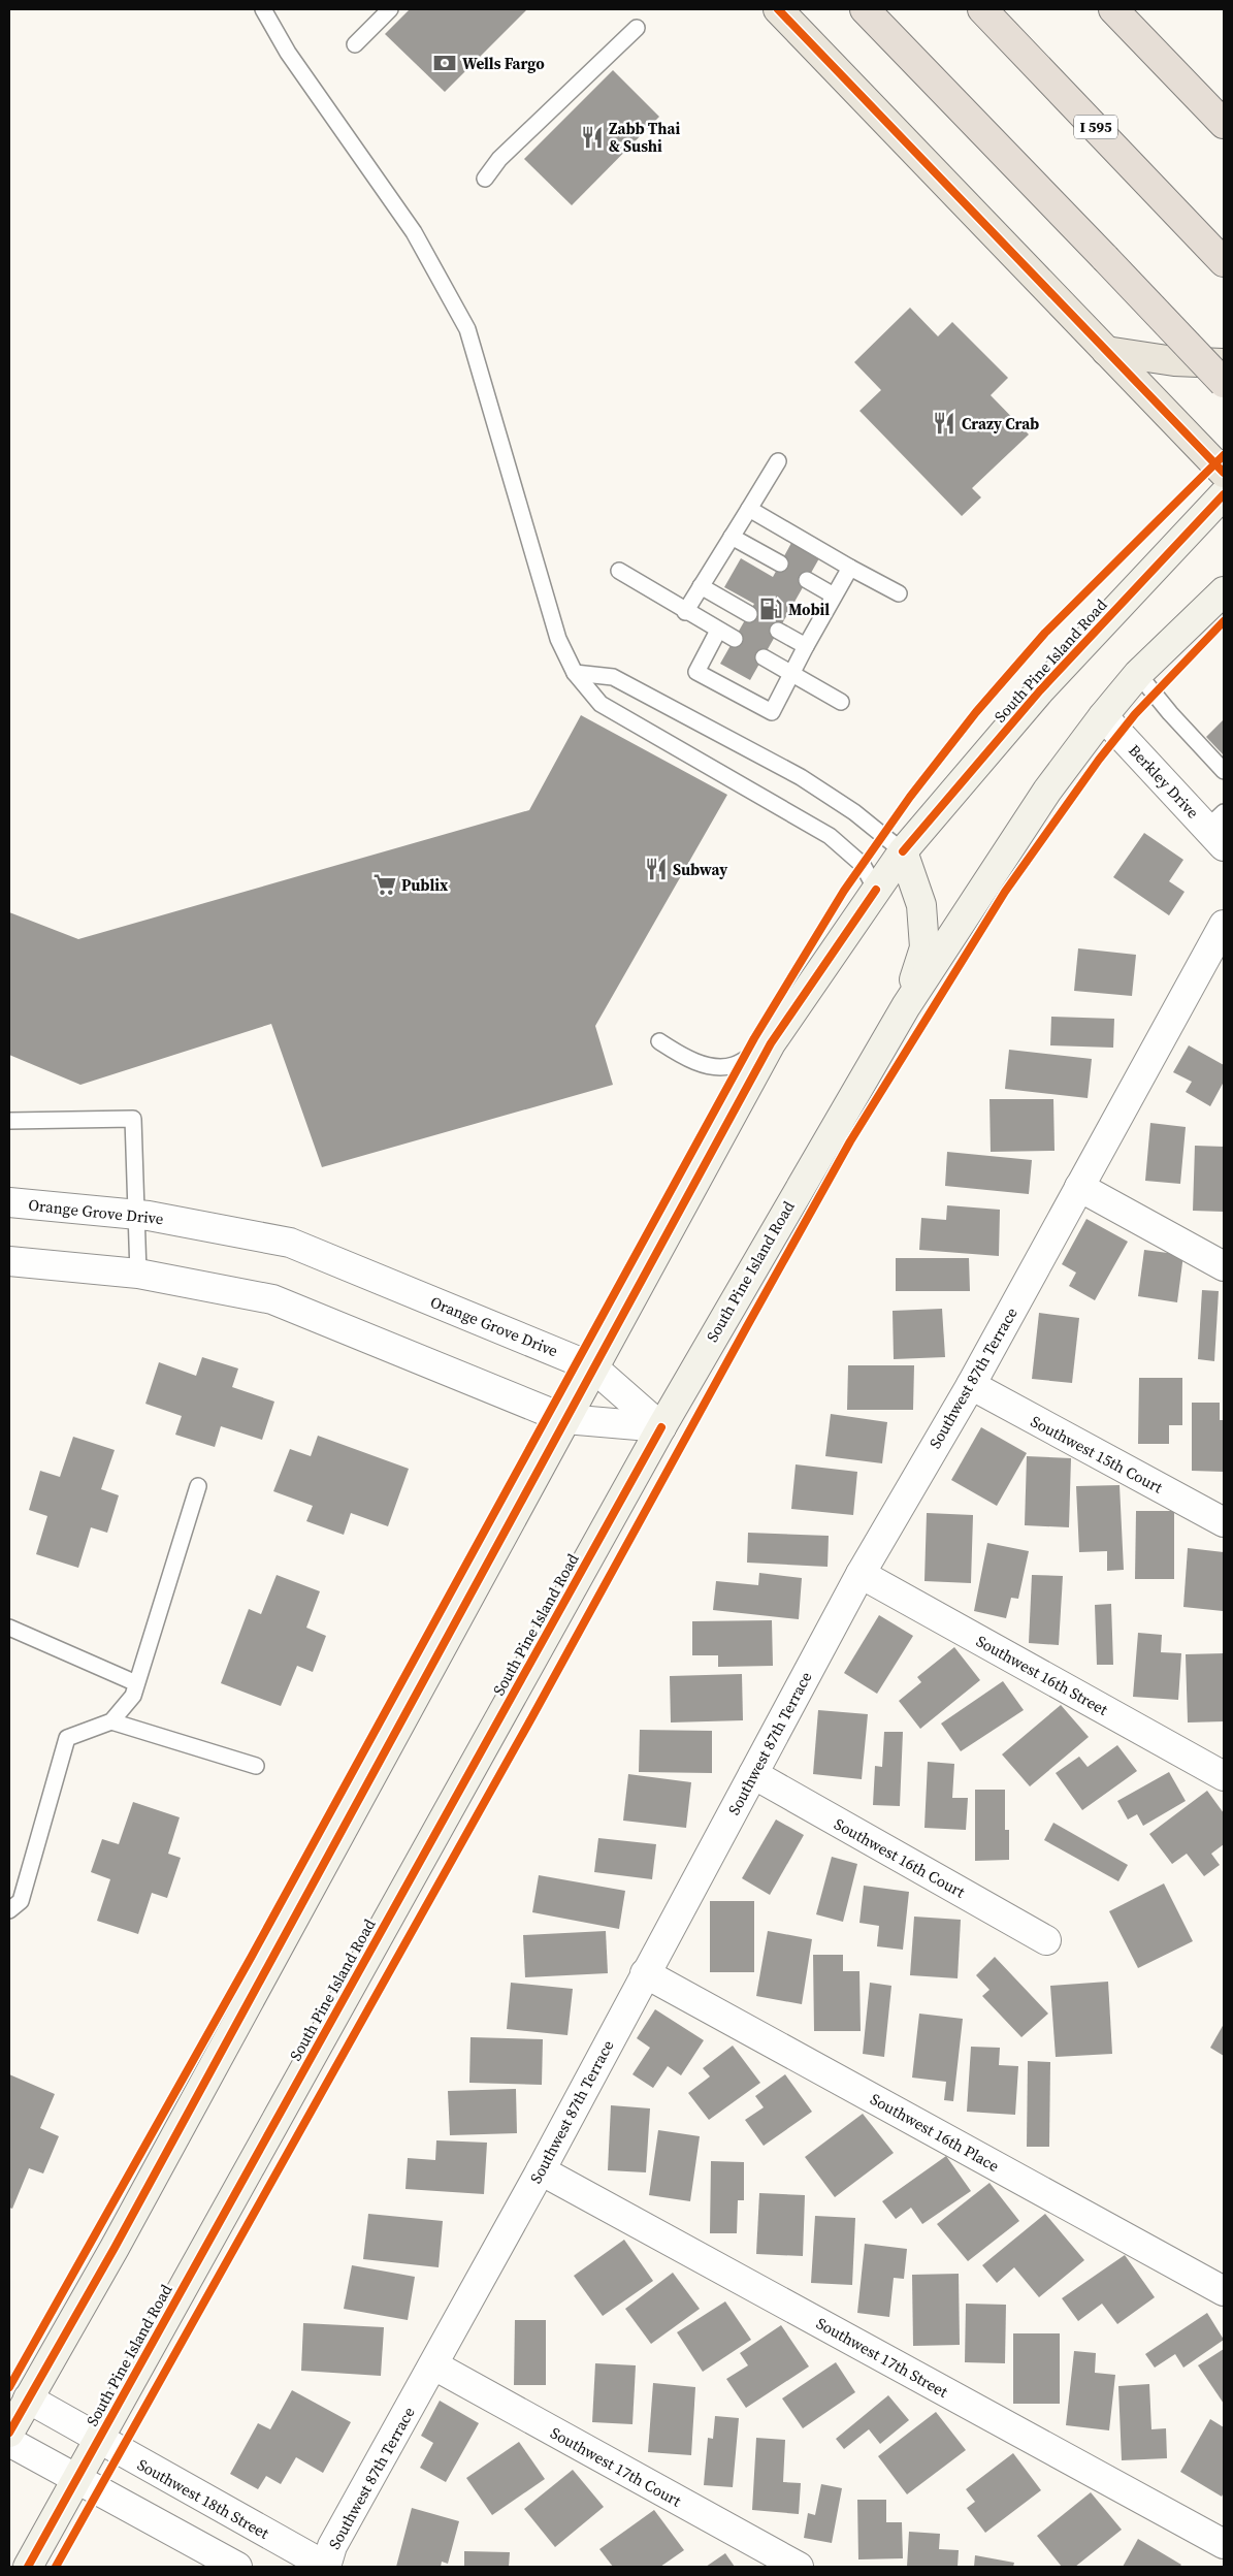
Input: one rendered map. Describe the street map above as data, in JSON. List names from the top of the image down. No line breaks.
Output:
{"streets":{"highway":["I 595"],"main road":["South Pine Island Road"],"street":["Berkley Drive","Orange Grove Drive","Southwest 87th Terrace","Southwest 15th Court","Southwest 16th Street","Southwest 16th Court","Southwest 16th Place","Southwest 17th Street","Southwest 17th Court","Southwest 18th Street"]},"crossings":[["South Pine Island Road","Berkley Drive"],["South Pine Island Road","Orange Grove Drive"],["South Pine Island Road","Southwest 18th Street"],["Southwest 87th Terrace","Southwest 15th Court"],["Southwest 87th Terrace","Southwest 16th Street"],["Southwest 87th Terrace","Southwest 16th Court"],["Southwest 87th Terrace","Southwest 16th Place"],["Southwest 87th Terrace","Southwest 17th Street"],["Southwest 87th Terrace","Southwest 17th Court"],["Southwest 87th Terrace","Southwest 18th Street"]],"places":{"bank":["Wells Fargo"],"restaurant":["Zabb Thai & Sushi","Crazy Crab","Subway"],"fuel station":["Mobil"],"supermarket":["Publix"]}}
